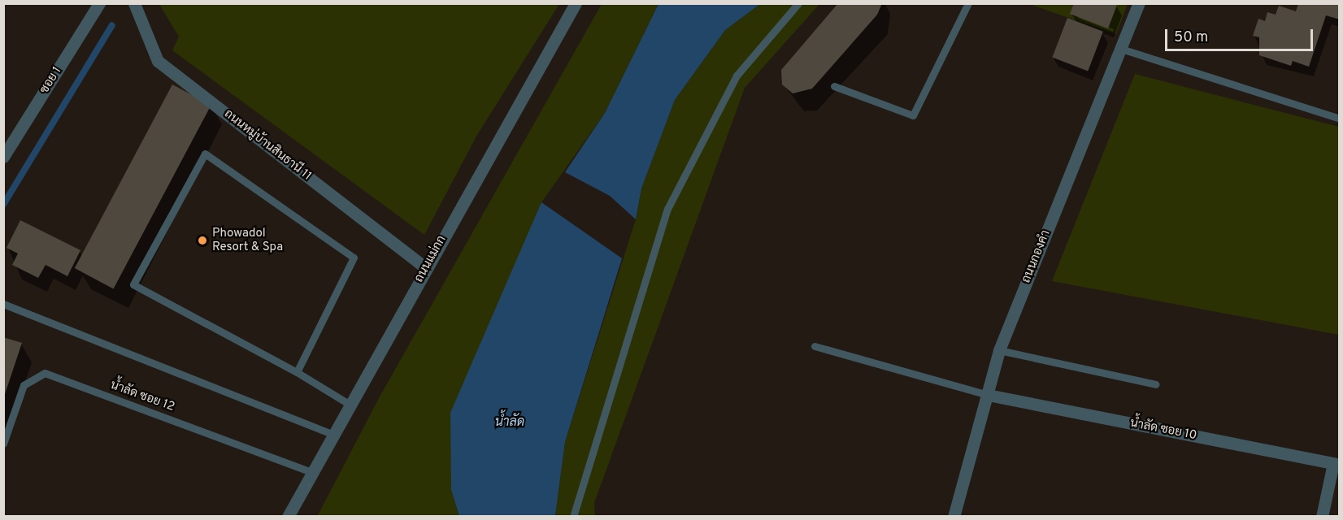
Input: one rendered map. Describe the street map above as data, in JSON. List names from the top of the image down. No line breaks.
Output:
{"streets":{"street":["ซอย 1","ถนนหมู่บ้านสินธานี 11","ถนนกองคำ","ถนนแม่กก","น้ำลัด ซอย 10"],"lane":["น้ำลัด ซอย 12"]},"crossings":[["ถนนหมู่บ้านสินธานี 11","ถนนแม่กก"],["ถนนกองคำ","น้ำลัด ซอย 10"],["ถนนแม่กก","น้ำลัด ซอย 12"]],"water":["น้ำลัด"],"places":["Phowadol Resort & Spa"],"scale_bar":"50 m"}
